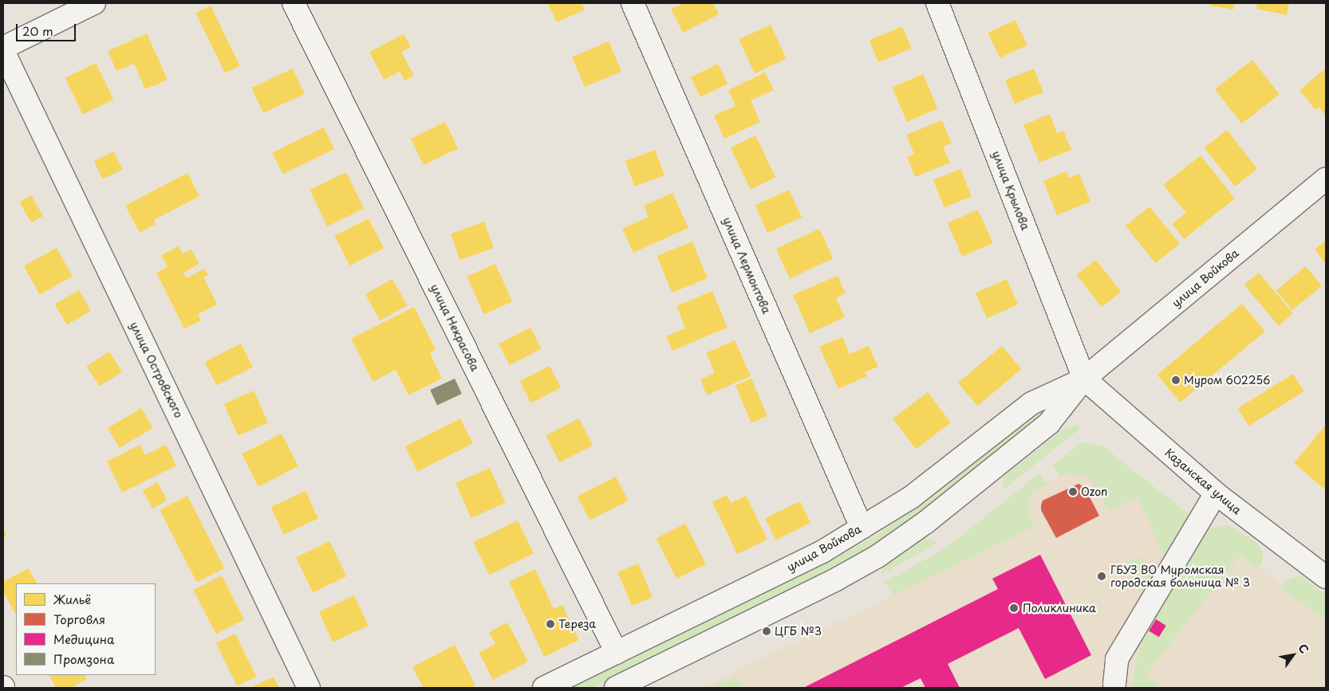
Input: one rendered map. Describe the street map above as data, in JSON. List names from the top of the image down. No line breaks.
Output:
{"streets":{"street":["улица Крылова","улица Лермонтова","улица Войкова","улица Некрасова","улица Островского","Казанская улица"]},"crossings":[["улица Крылова","улица Войкова"],["улица Крылова","Казанская улица"],["улица Лермонтова","улица Войкова"],["улица Войкова","улица Некрасова"],["улица Войкова","Казанская улица"]],"places":["Муром 602256","Ozon","ГБУЗ ВО Муромская городская больница № 3","Поликлиника","Тереза","ЦГБ №3"],"legend":["Жильё","Торговля","Медицина","Промзона"],"scale_bar":"20 m","north":"top right"}
